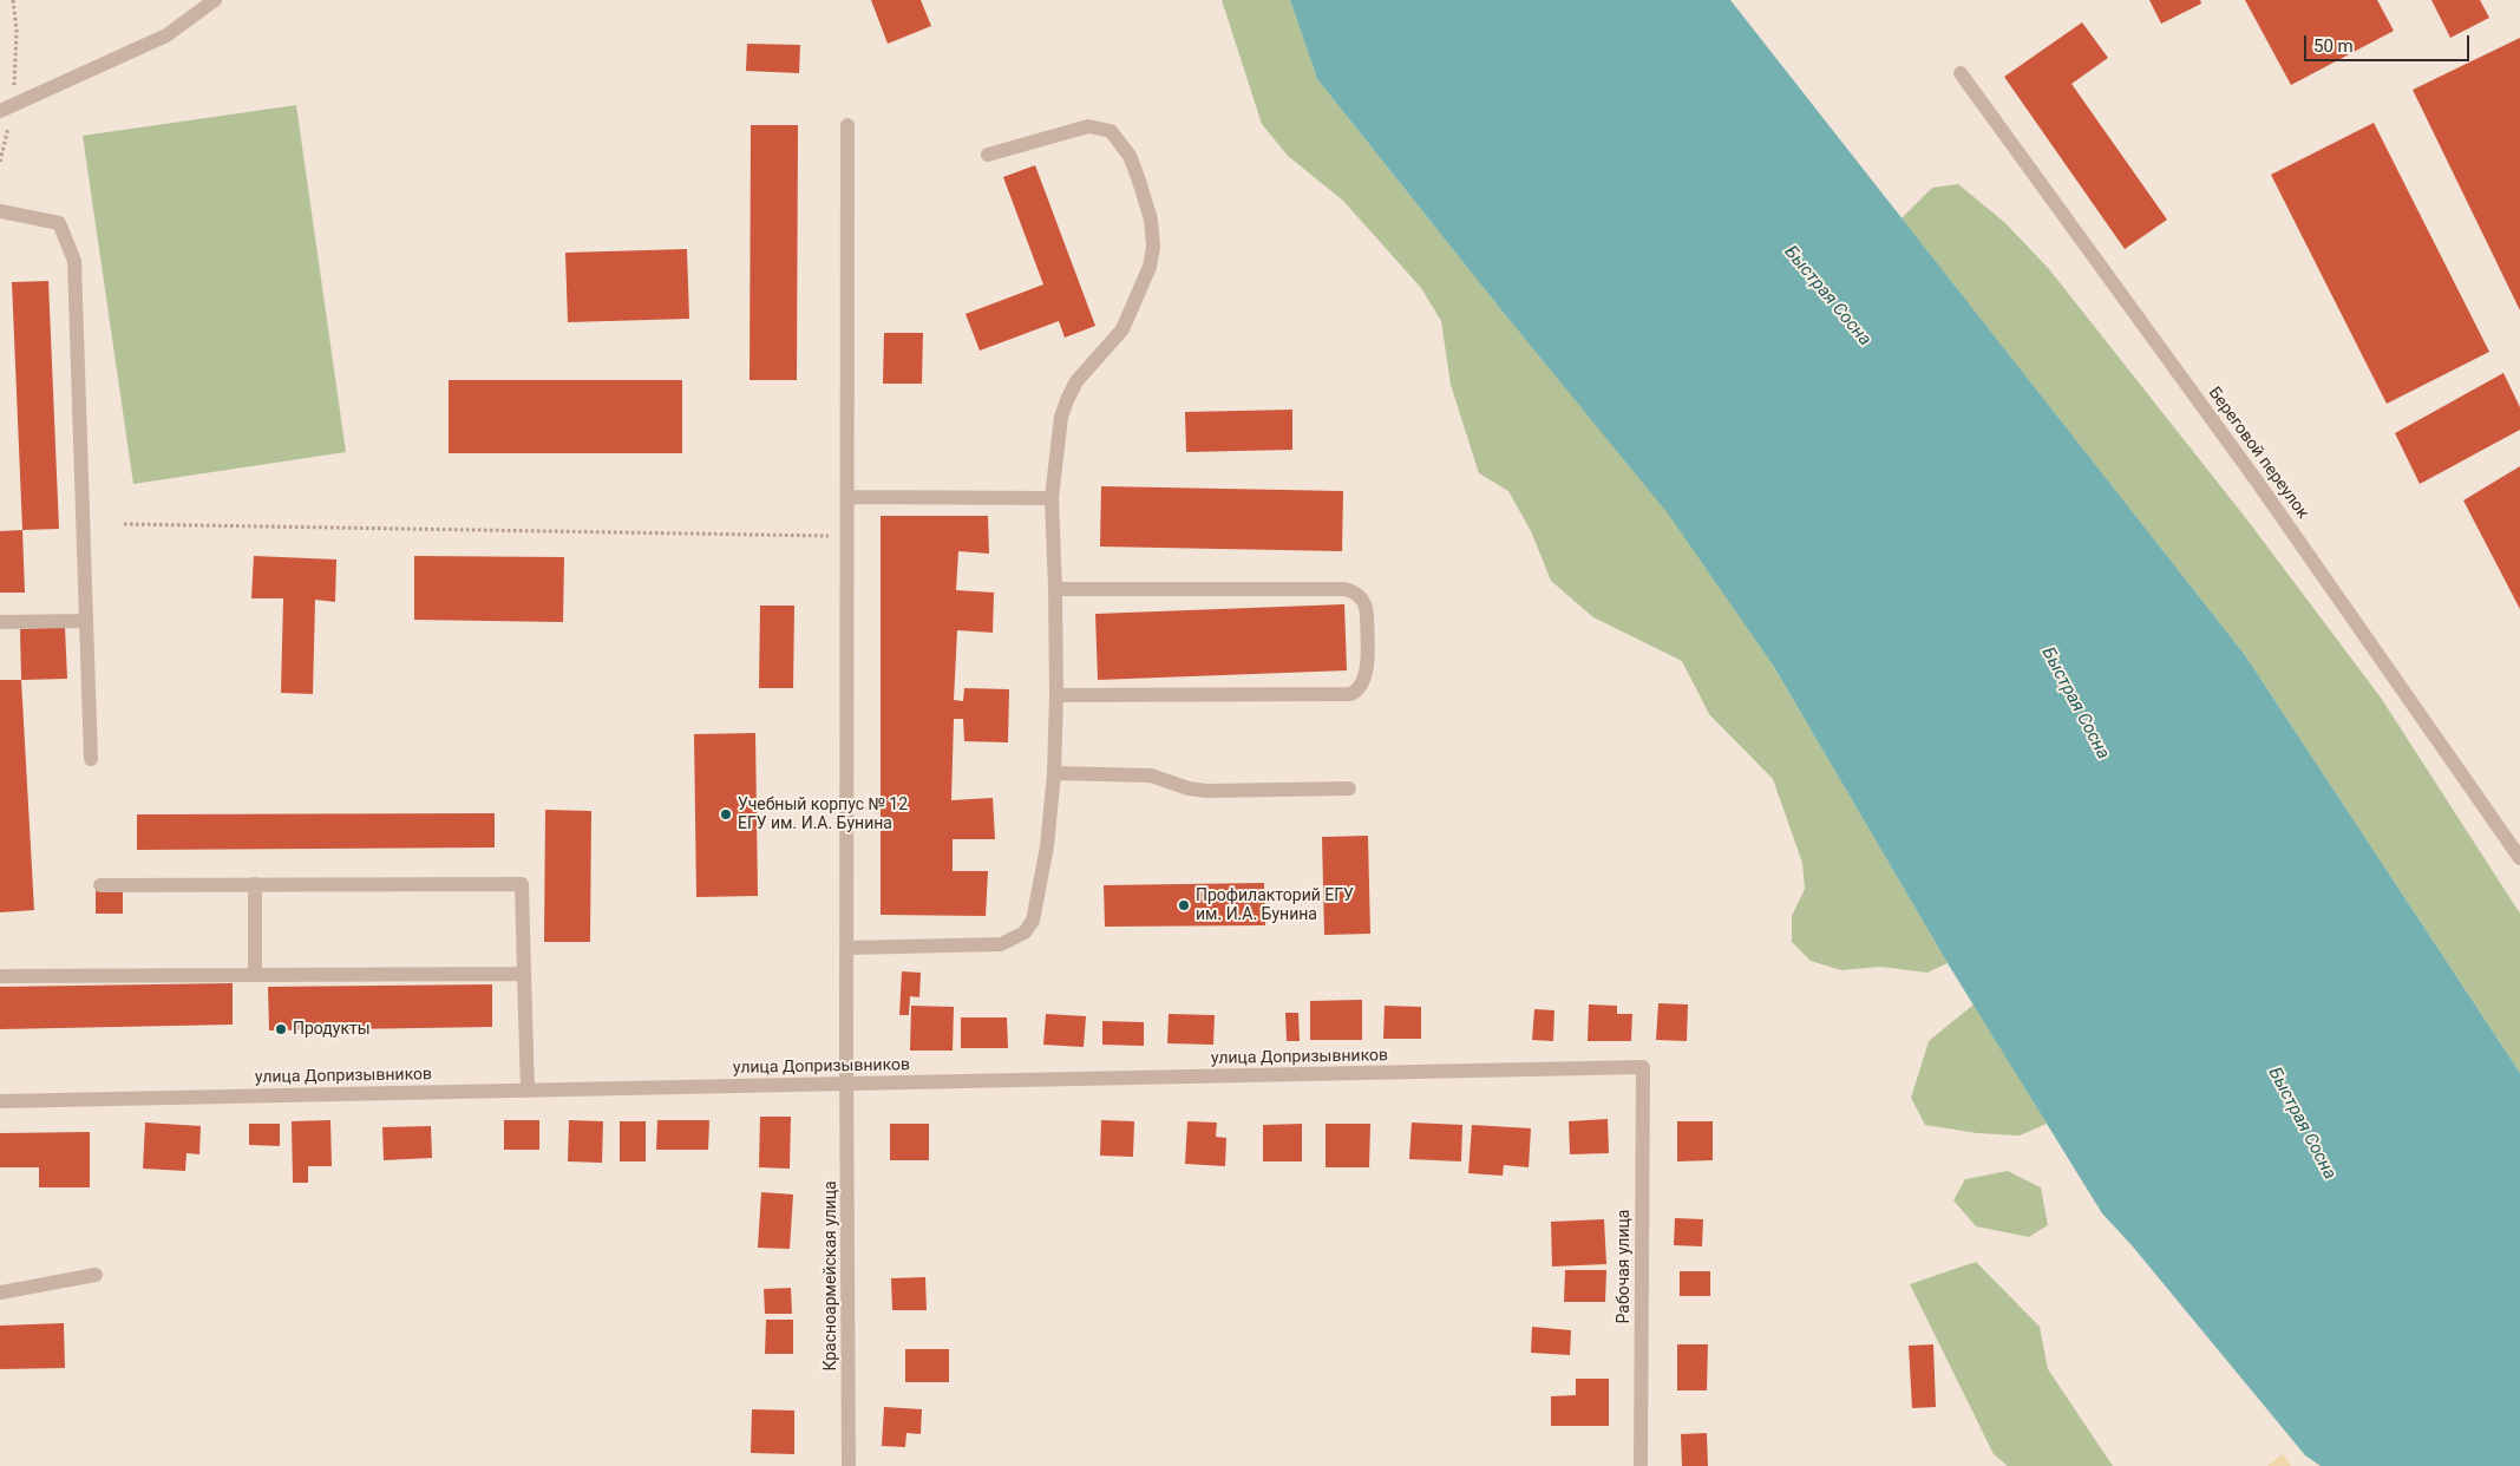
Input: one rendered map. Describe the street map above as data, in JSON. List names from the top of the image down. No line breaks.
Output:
{"streets":{"street":["Береговой переулок","улица Допризывников","Рабочая улица","Красноармейская улица"]},"crossings":[["улица Допризывников","Рабочая улица"],["улица Допризывников","Красноармейская улица"]],"water":["Быстрая Сосна"],"places":["Учебный корпус № 12 ЕГУ им. И.А. Бунина","Профилакторий ЕГУ им. И.А. Бунина","Продукты"],"scale_bar":"50 m"}
